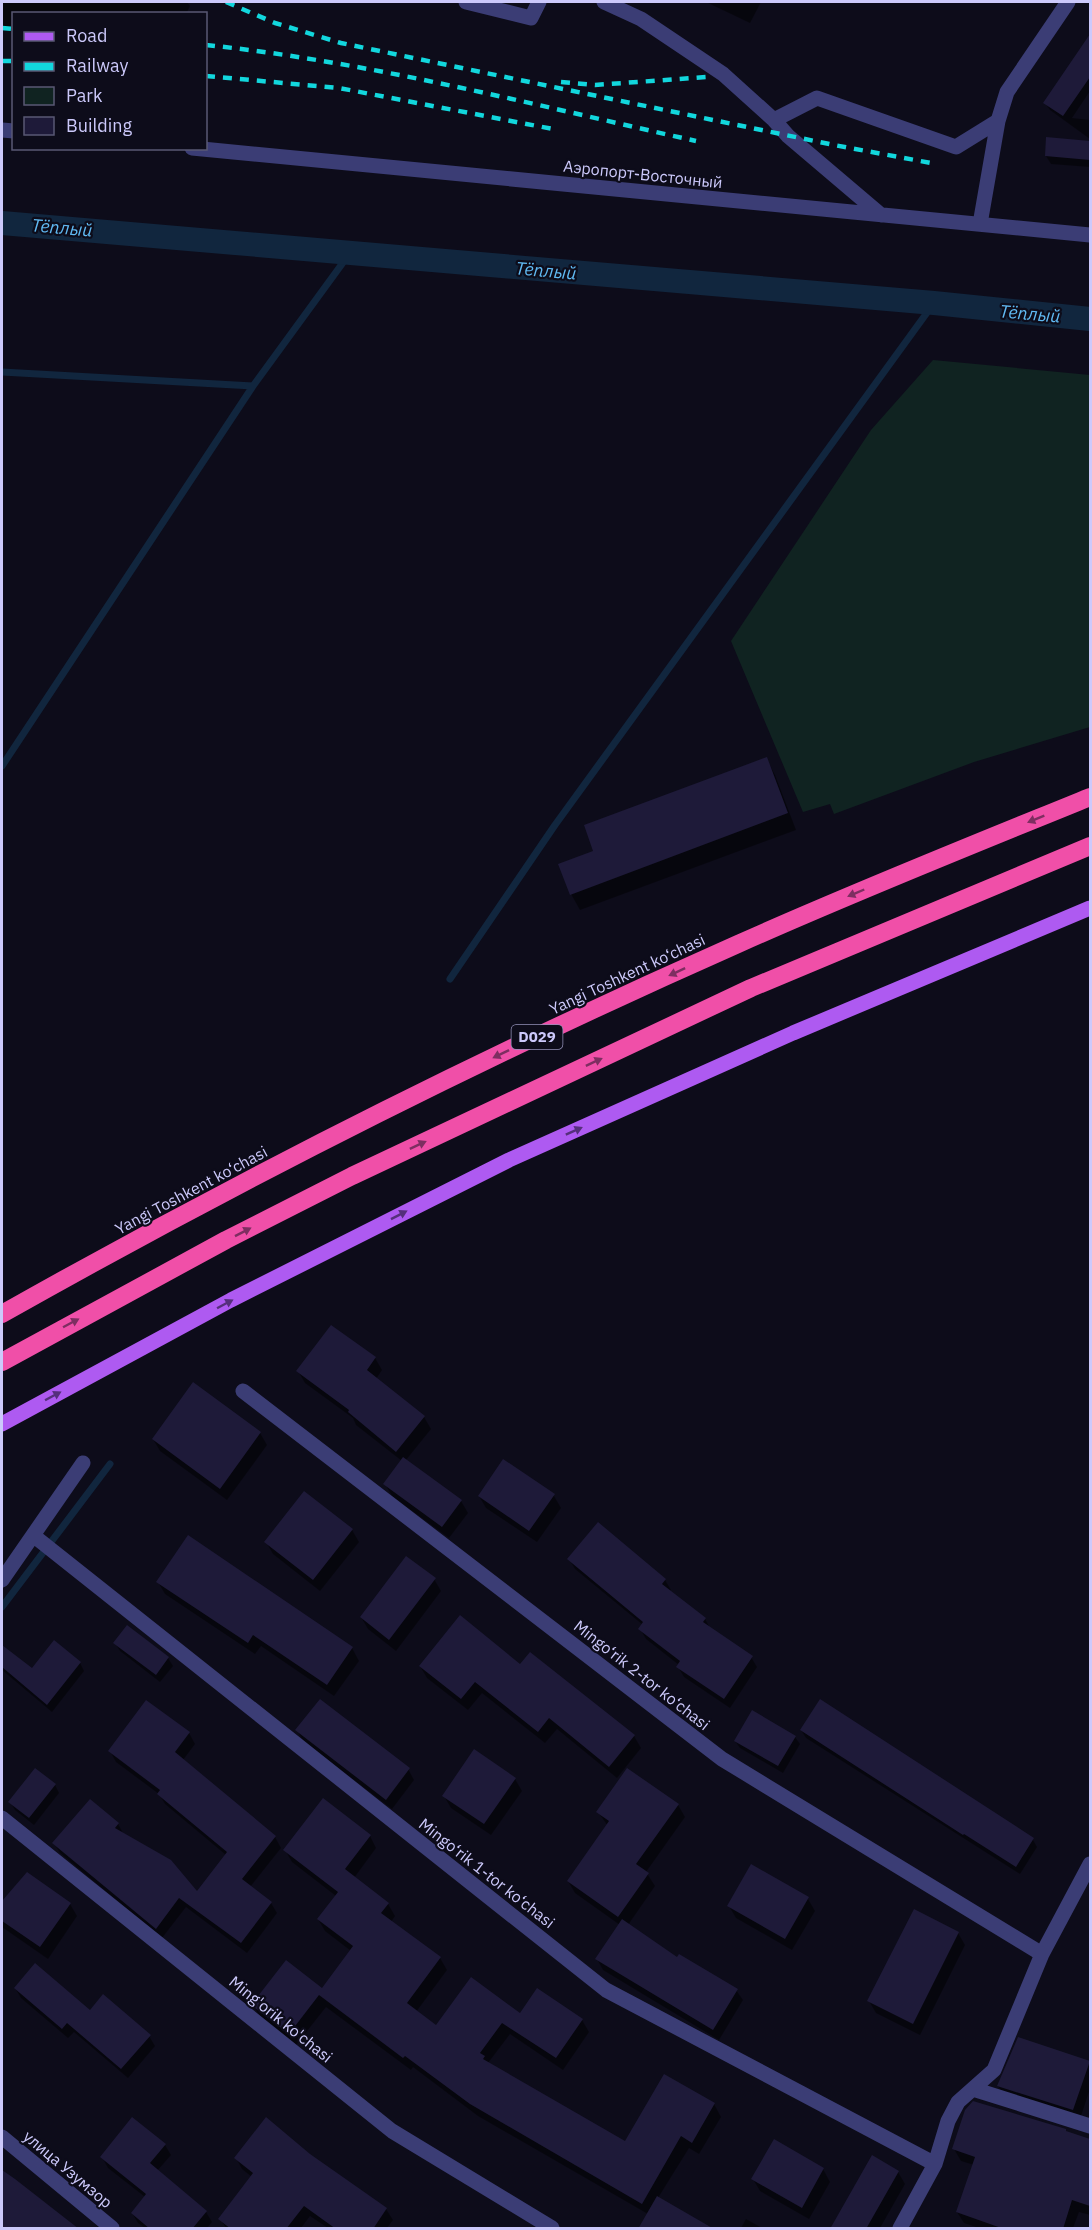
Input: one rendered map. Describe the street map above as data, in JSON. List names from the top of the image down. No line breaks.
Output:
{"streets":{"highway":["Yangi Toshkent ko‘chasi","D029"],"street":["Аэропорт-Восточный","Mingo‘rik 2-tor ko‘chasi","Mingo‘rik 1-tor ko‘chasi","Ming'orik ko'chasi","улица Узумзор"]},"water":["Тёплый"],"legend":["Road","Railway","Park","Building"]}
